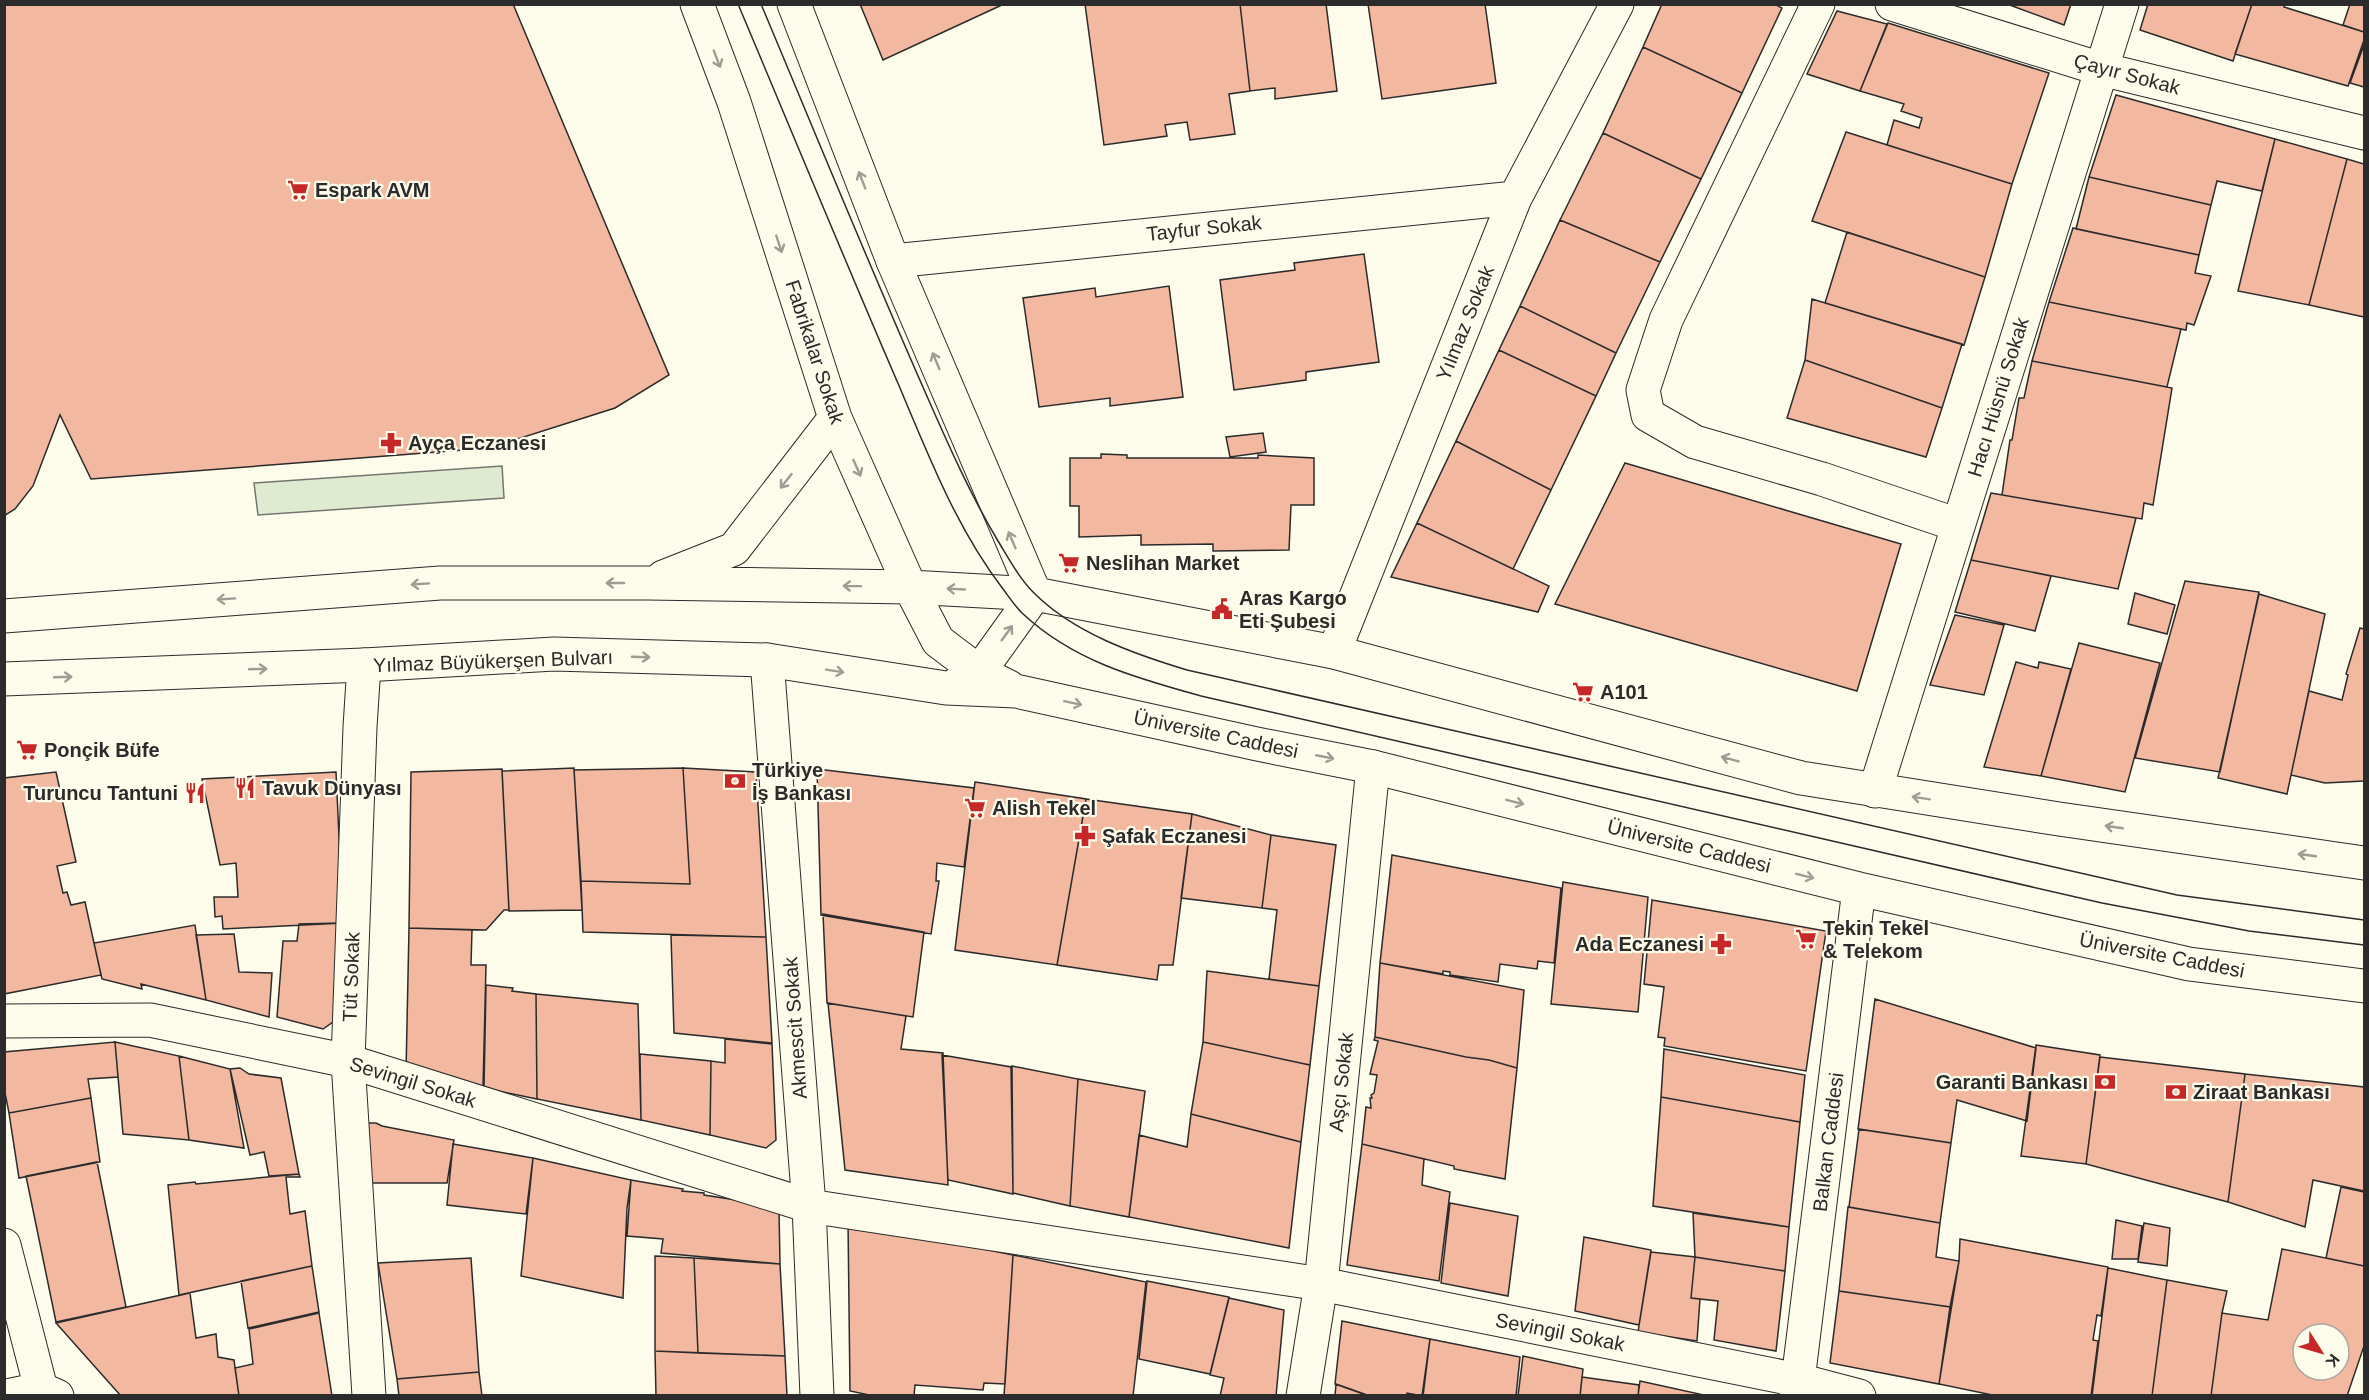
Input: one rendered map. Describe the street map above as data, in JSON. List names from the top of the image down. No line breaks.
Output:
{"streets":{"street":["Çayır Sokak","Tayfur Sokak","Yılmaz Sokak","Fabrikalar Sokak","Hacı Hüsnü Sokak","Yılmaz Büyükerşen Bulvarı","Üniversite Caddesi","Tüt Sokak","Akmescit Sokak","Sevingil Sokak","Aşçı Sokak","Balkan Caddesi"]},"crossings":[["Çayır Sokak","Hacı Hüsnü Sokak"],["Tayfur Sokak","Yılmaz Sokak"],["Fabrikalar Sokak","Yılmaz Büyükerşen Bulvarı"],["Fabrikalar Sokak","Üniversite Caddesi"],["Yılmaz Büyükerşen Bulvarı","Üniversite Caddesi"],["Yılmaz Büyükerşen Bulvarı","Tüt Sokak"],["Yılmaz Büyükerşen Bulvarı","Akmescit Sokak"],["Üniversite Caddesi","Aşçı Sokak"],["Üniversite Caddesi","Balkan Caddesi"],["Tüt Sokak","Sevingil Sokak"],["Akmescit Sokak","Sevingil Sokak"],["Sevingil Sokak","Aşçı Sokak"],["Sevingil Sokak","Balkan Caddesi"]],"places":{"supermarket":["Espark AVM","Neslihan Market","A101","Ponçik Büfe","Alish Tekel","Tekin Tekel & Telekom"],"pharmacy":["Ayça Eczanesi","Şafak Eczanesi","Ada Eczanesi"],"public building":["Aras Kargo Eti Şubesi"],"bank":["Türkiye İş Bankası","Garanti Bankası","Ziraat Bankası"],"restaurant":["Tavuk Dünyası","Turuncu Tantuni"]},"north":"bottom right"}
